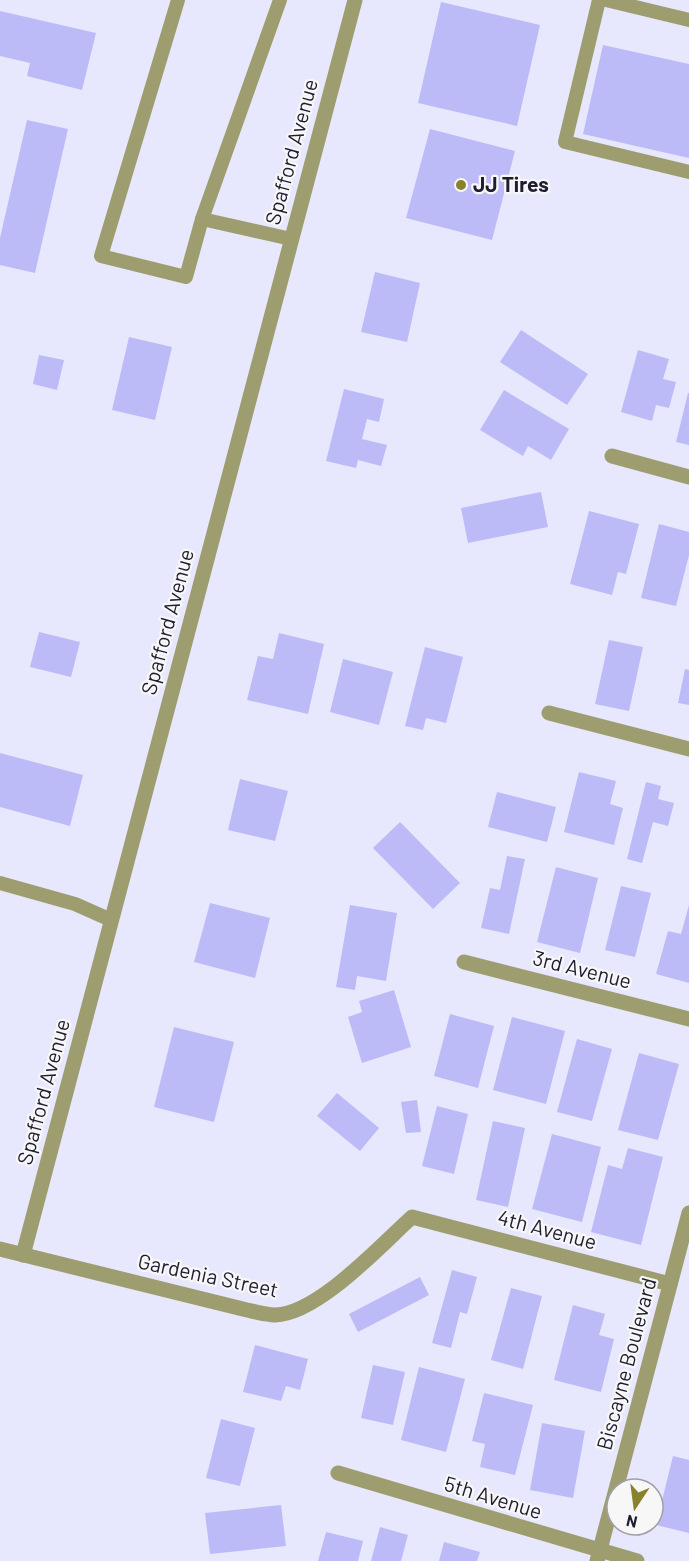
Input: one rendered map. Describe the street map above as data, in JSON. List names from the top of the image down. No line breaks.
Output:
{"streets":{"street":["Spafford Avenue","3rd Avenue","4th Avenue","Gardenia Street","Biscayne Boulevard","5th Avenue"]},"crossings":[["Spafford Avenue","Gardenia Street"],["4th Avenue","Gardenia Street"],["4th Avenue","Biscayne Boulevard"],["Biscayne Boulevard","5th Avenue"]],"places":["JJ Tires"],"north":"bottom"}
